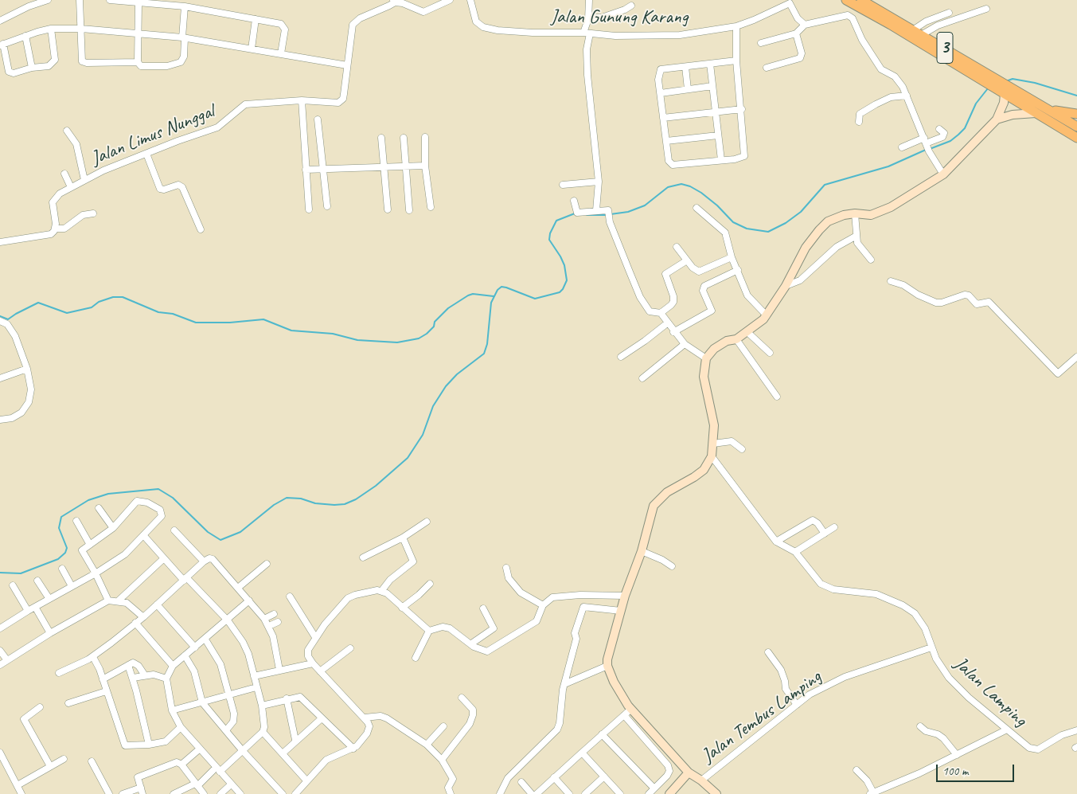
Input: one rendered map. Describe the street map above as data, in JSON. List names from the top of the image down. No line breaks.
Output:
{"streets":{"main road":["3"],"street":["Jalan Gunung Karang","Jalan Limus Nunggal","Jalan Lamping","Jalan Tembus Lamping"]},"crossings":[["Jalan Lamping","Jalan Tembus Lamping"]],"scale_bar":"100 m"}
